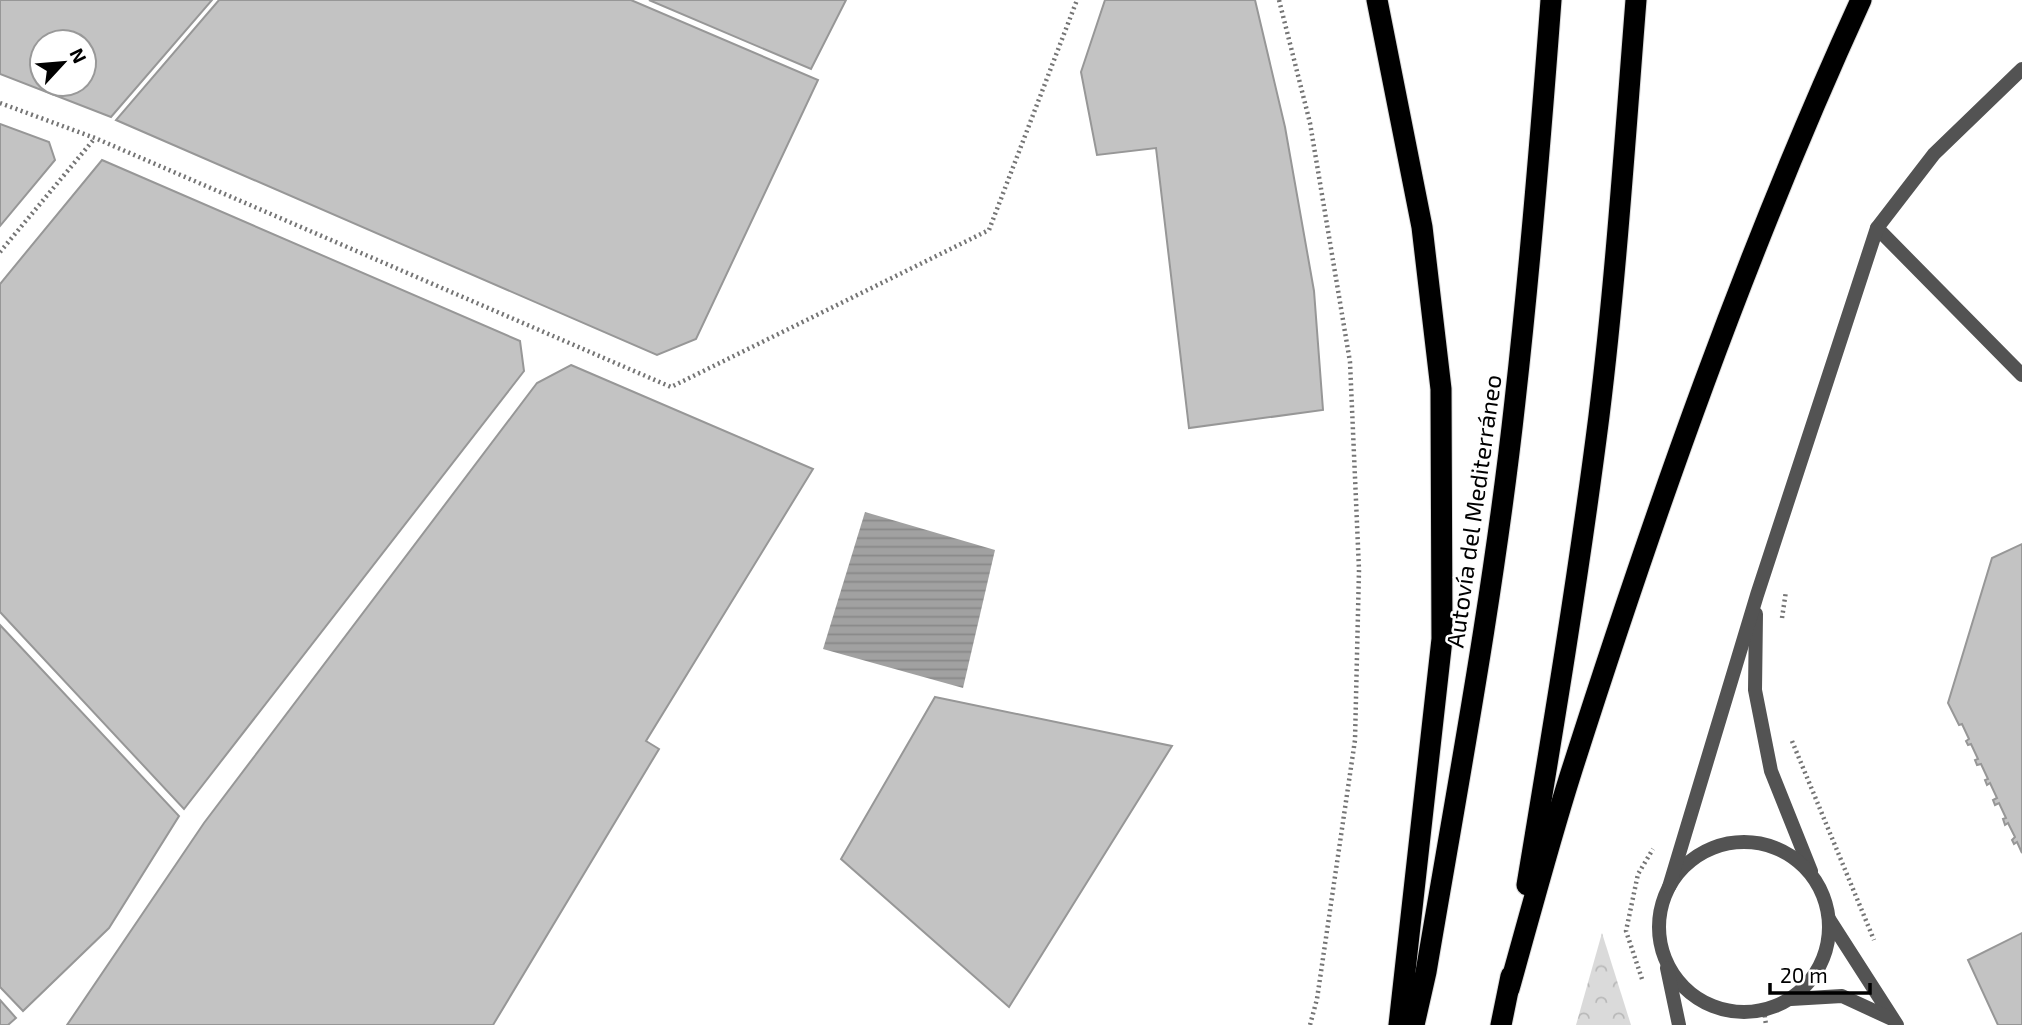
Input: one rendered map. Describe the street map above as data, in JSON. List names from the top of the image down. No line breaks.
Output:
{"streets":{"highway":["Autovía del Mediterráneo"]},"scale_bar":"20 m","north":"top right"}
